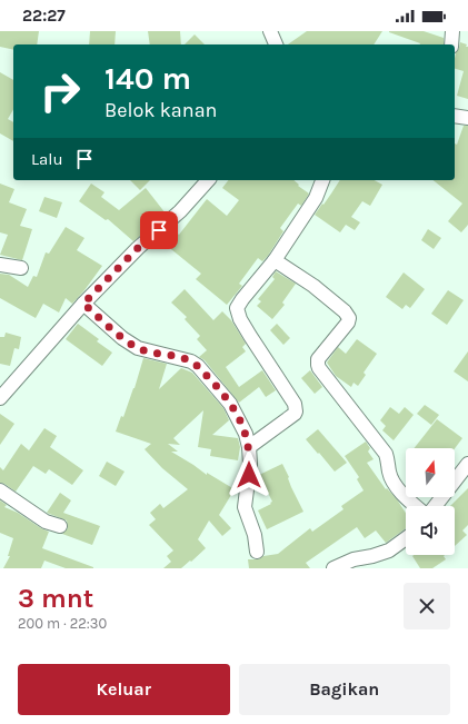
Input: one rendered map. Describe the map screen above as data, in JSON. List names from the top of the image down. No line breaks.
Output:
{"north":"top","page":{"status":"22:27","turn":["140 m","Belok kanan"],"then":"Lalu","heading":["3 mnt","200 m · 22:30"],"buttons":["Keluar","Bagikan"]}}
